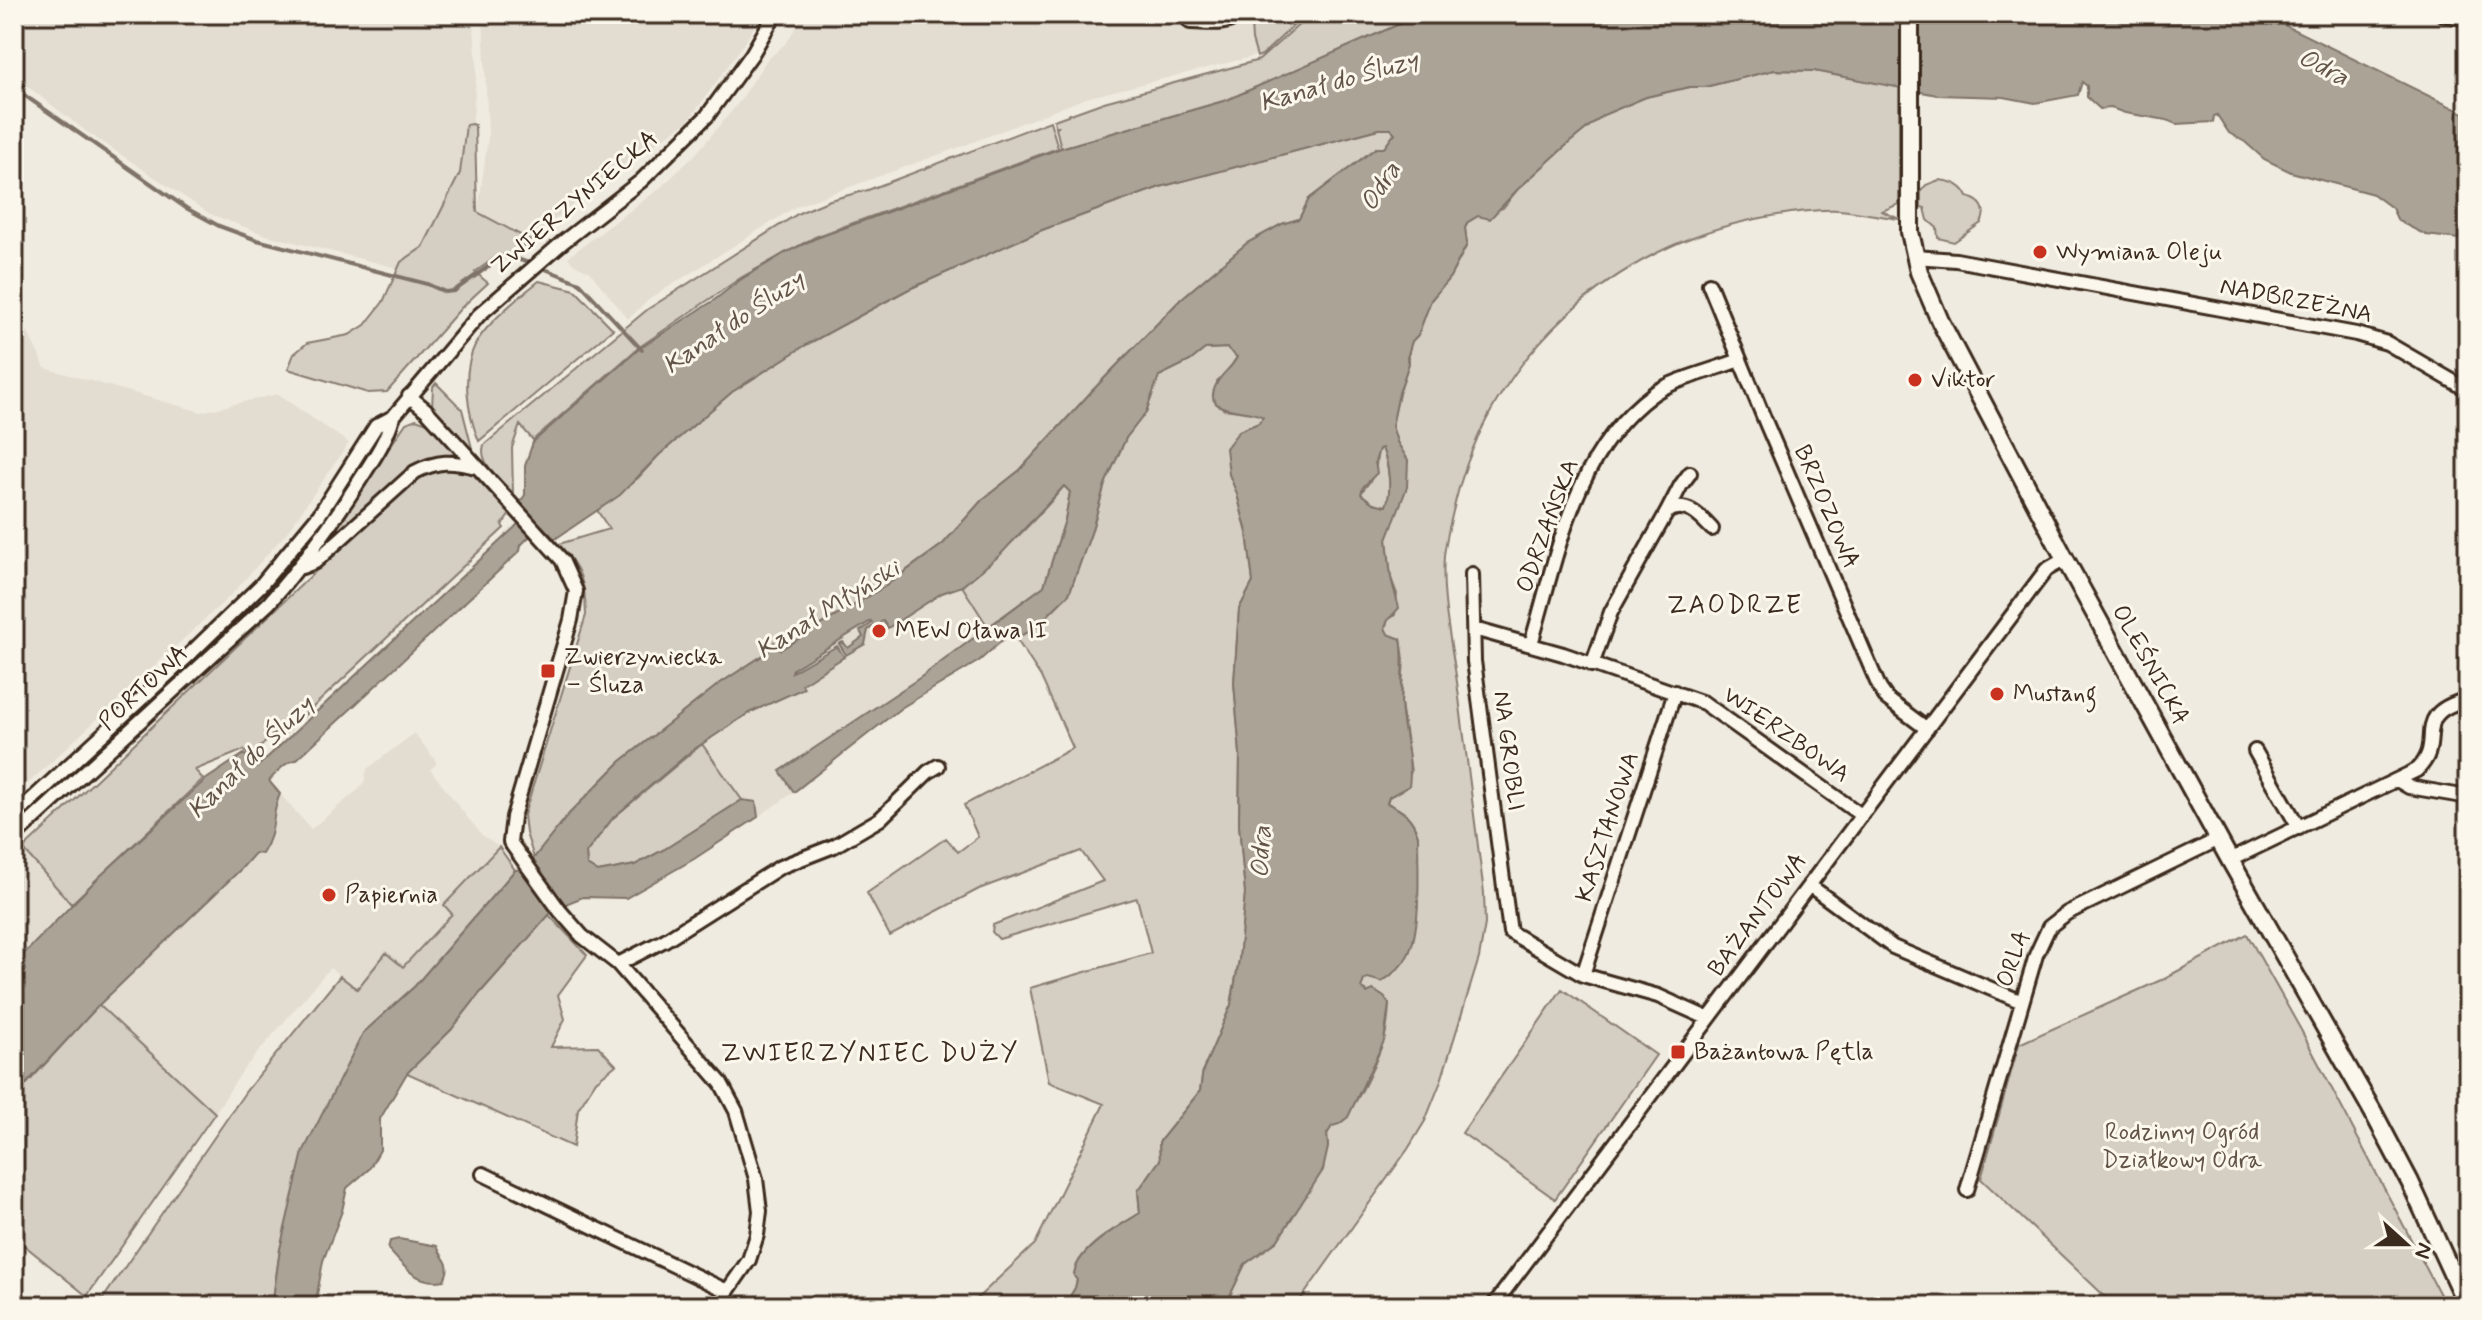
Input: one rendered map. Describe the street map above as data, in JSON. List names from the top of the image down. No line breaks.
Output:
{"streets":{"main road":["OLEŚNICKA"],"street":["ZWIERZYNIECKA","NADBRZEŻNA","BRZOZOWA","ODRZAŃSKA","PORTOWA","WIERZBOWA","NA GROBLI","KASZTANOWA","BAŻANTOWA","ORLA"]},"crossings":[["ZWIERZYNIECKA","PORTOWA"],["NADBRZEŻNA","OLEŚNICKA"],["BRZOZOWA","ODRZAŃSKA"],["BRZOZOWA","BAŻANTOWA"],["ODRZAŃSKA","WIERZBOWA"],["OLEŚNICKA","BAŻANTOWA"],["OLEŚNICKA","ORLA"],["WIERZBOWA","NA GROBLI"],["WIERZBOWA","KASZTANOWA"],["WIERZBOWA","BAŻANTOWA"],["NA GROBLI","KASZTANOWA"]],"districts":["ZAODRZE","ZWIERZYNIEC DUŻY"],"water":["Odra","Kanał do Śluzy","Kanał Młyński"],"parks":["Rodzinny Ogród Działkowy Odra"],"places":{"other":["Wymiana Oleju","Viktor","MEW Oława II","Mustang","Papiernia"],"transit":["Zwierzyniecka – Śluza","Bażantowa Pętla"]},"north":"right"}
